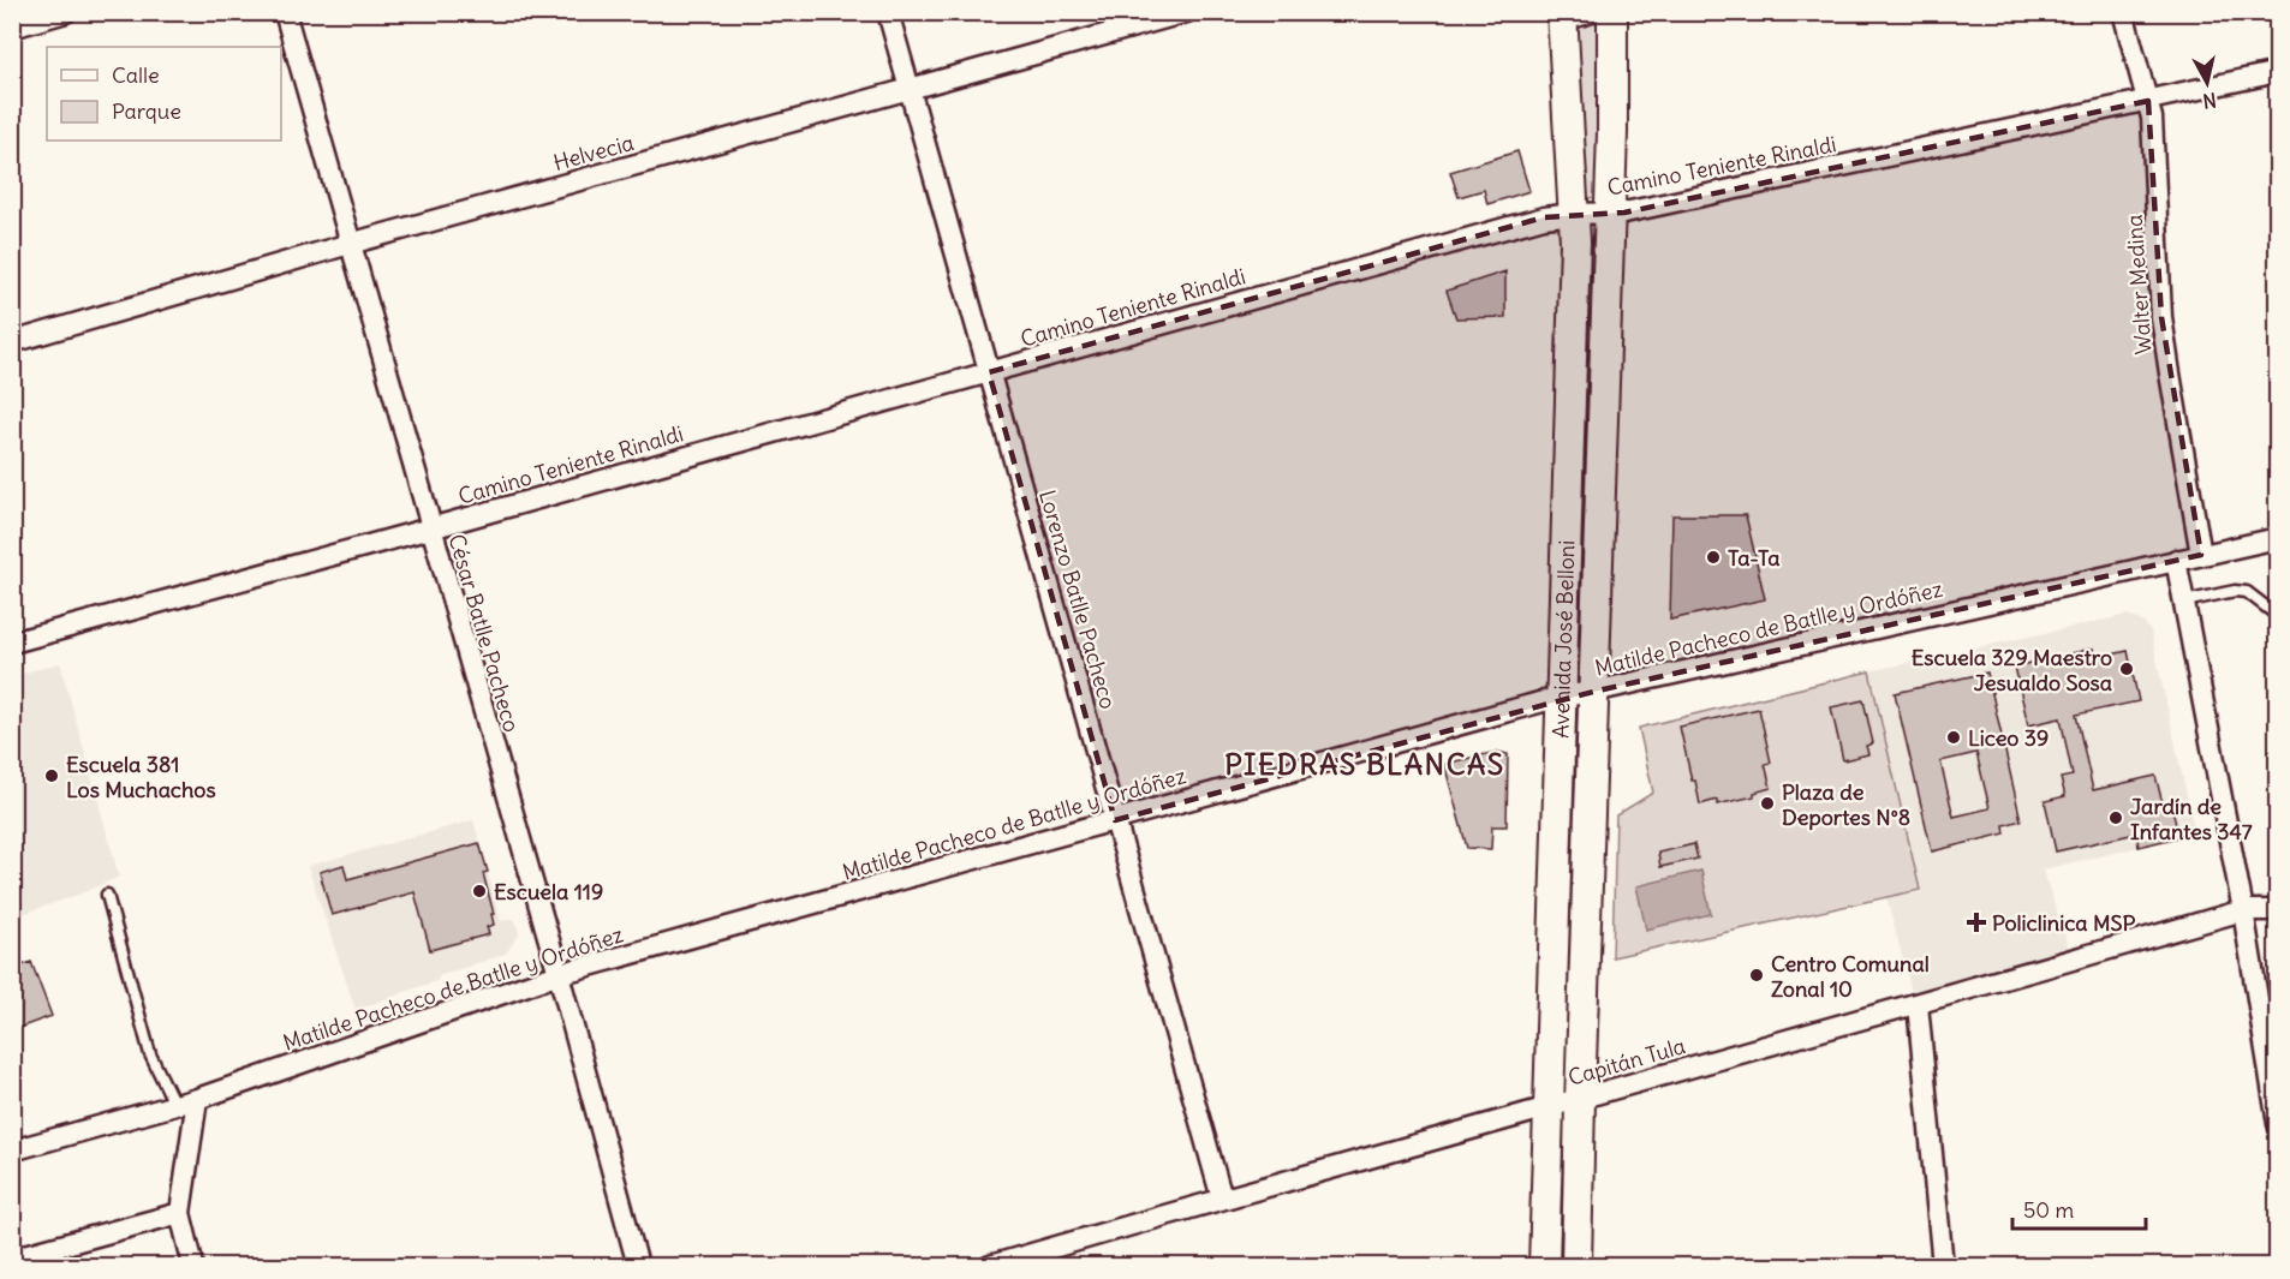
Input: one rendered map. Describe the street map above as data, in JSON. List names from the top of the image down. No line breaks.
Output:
{"streets":{"main road":["Avenida José Belloni"],"street":["Helvecia","Camino Teniente Rinaldi","Walter Medina","Lorenzo Batlle Pacheco","Matilde Pacheco de Batlle y Ordóñez","César Batlle Pacheco","Capitán Tula"]},"crossings":[["Helvecia","Lorenzo Batlle Pacheco"],["Helvecia","César Batlle Pacheco"],["Camino Teniente Rinaldi","Walter Medina"],["Camino Teniente Rinaldi","Lorenzo Batlle Pacheco"],["Camino Teniente Rinaldi","César Batlle Pacheco"],["Camino Teniente Rinaldi","Avenida José Belloni"],["Walter Medina","Matilde Pacheco de Batlle y Ordóñez"],["Lorenzo Batlle Pacheco","Matilde Pacheco de Batlle y Ordóñez"],["Lorenzo Batlle Pacheco","Capitán Tula"],["Matilde Pacheco de Batlle y Ordóñez","César Batlle Pacheco"],["Matilde Pacheco de Batlle y Ordóñez","Avenida José Belloni"],["Avenida José Belloni","Capitán Tula"]],"districts":["PIEDRAS BLANCAS"],"places":{"other":["Ta-Ta","Escuela 329 Maestro Jesualdo Sosa","Liceo 39","Escuela 381 Los Muchachos","Plaza de Deportes N°8","Jardín de Infantes 347","Escuela 119","Centro Comunal Zonal 10"],"health":["Policlinica MSP"]},"legend":["Calle","Parque"],"scale_bar":"50 m","north":"bottom"}
